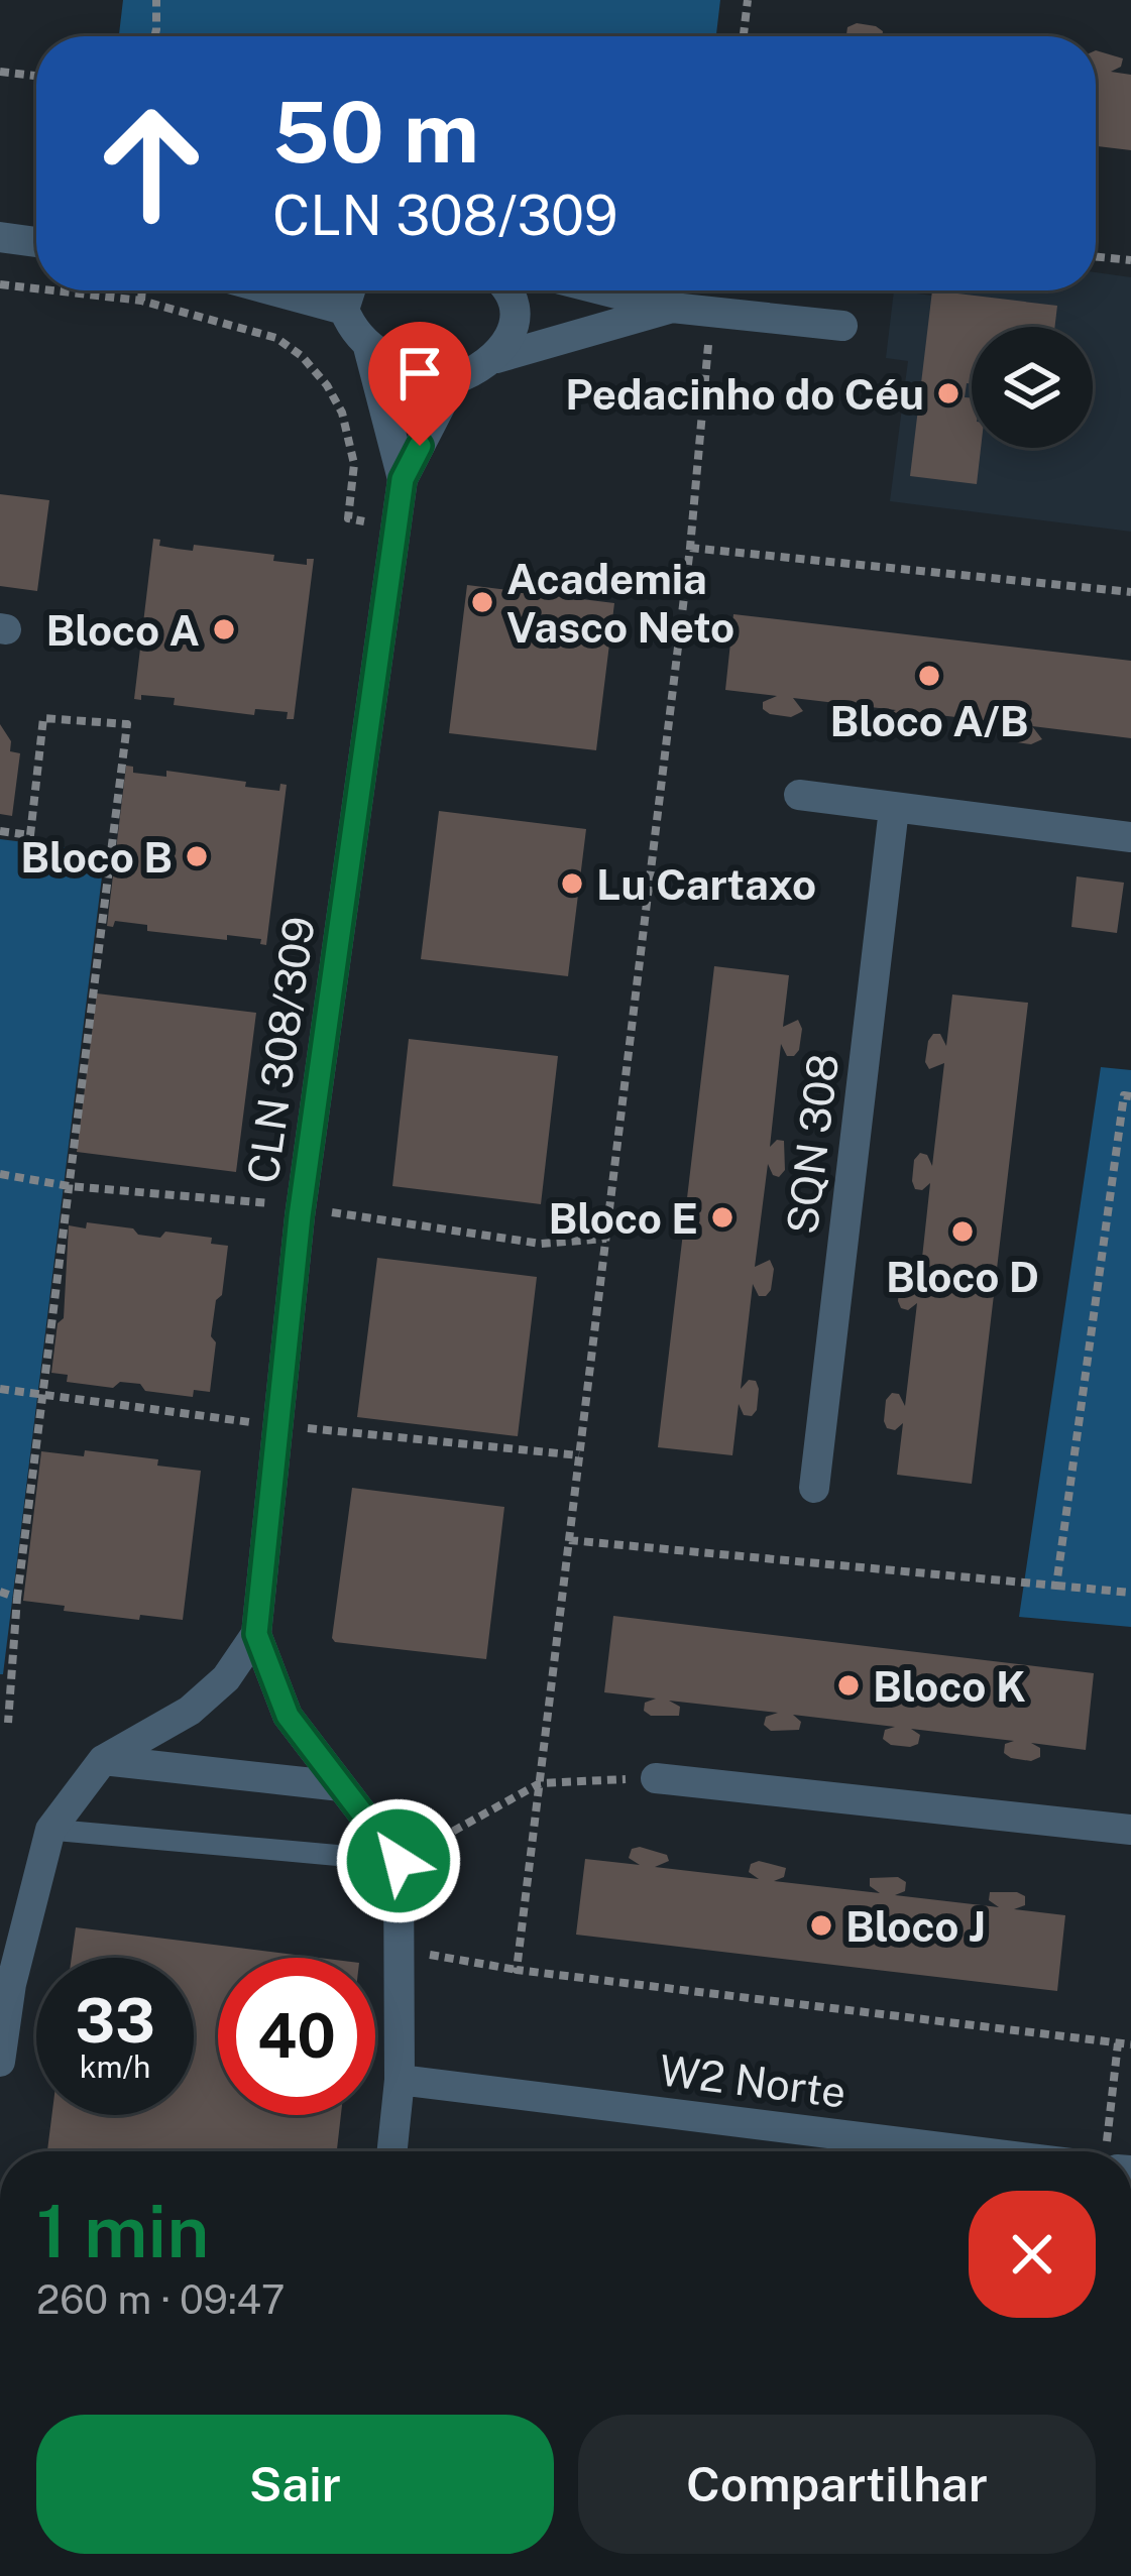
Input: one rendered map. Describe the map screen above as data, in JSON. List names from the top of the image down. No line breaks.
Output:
{"streets":{"street":["CLN 308/309","SQN 308","W2 Norte"]},"places":["Pedacinho do Céu","Academia Vasco Neto","Bloco A","Bloco A/B","Bloco B","Lu Cartaxo","Bloco E","Bloco D","Bloco K","Bloco J"],"page":{"turn":["50 m","CLN 308/309"],"speed":"33 km/h","limit":"40","heading":["1 min","260 m · 09:47"],"buttons":["Sair","Compartilhar"]}}
